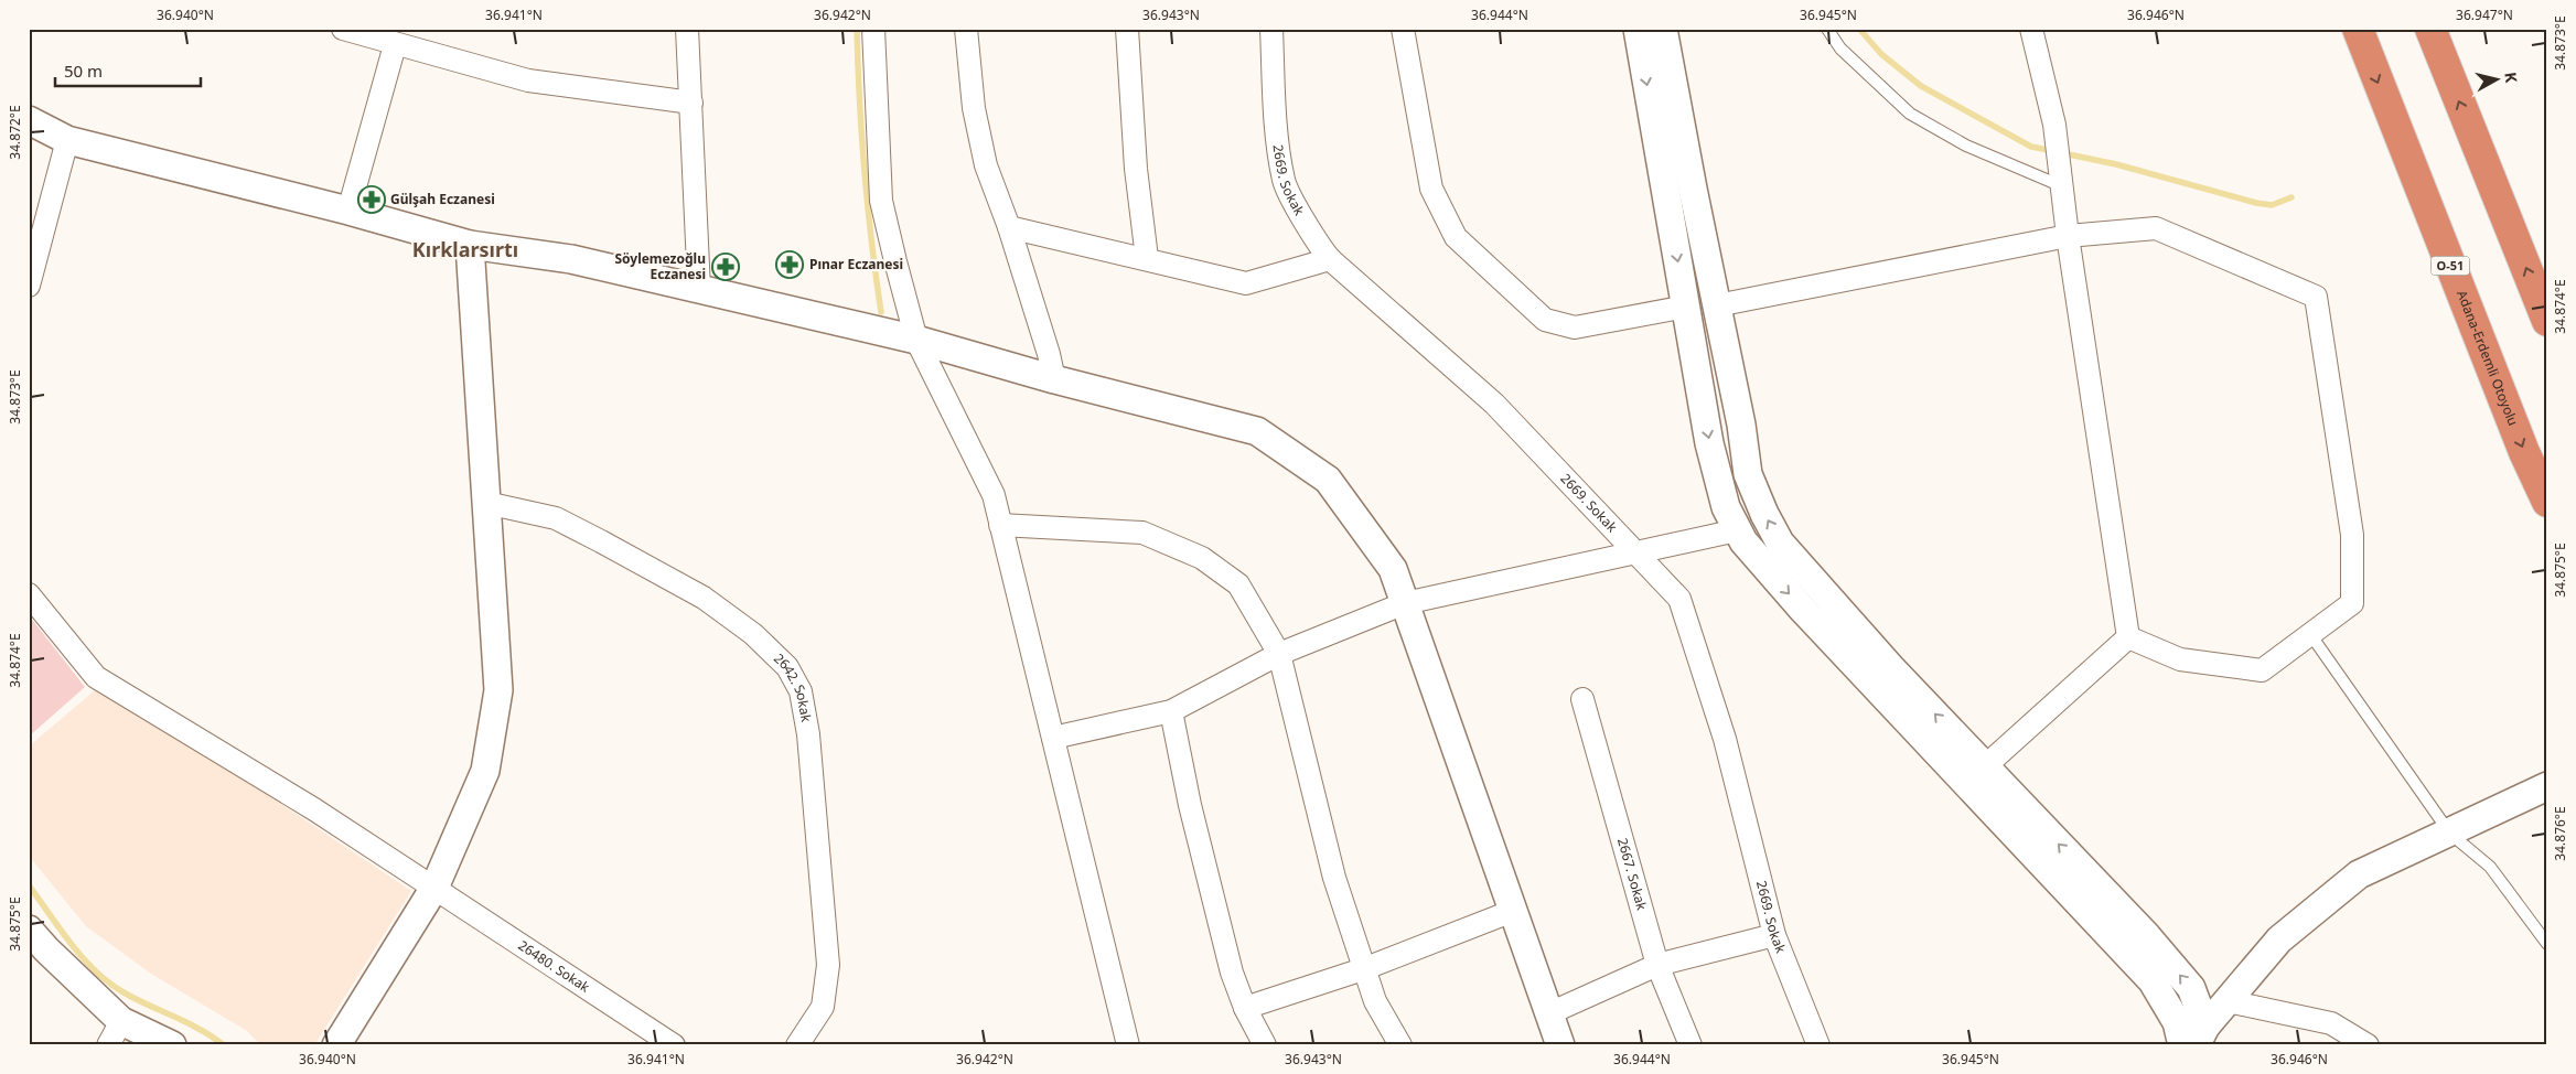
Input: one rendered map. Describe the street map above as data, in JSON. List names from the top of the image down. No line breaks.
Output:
{"streets":{"highway":["O-51","Adana-Erdemli Otoyolu"],"street":["2669. Sokak","2642. Sokak","2667. Sokak","26480. Sokak"]},"districts":["Kırklarsırtı"],"places":{"pharmacy":["Gülşah Eczanesi","Pınar Eczanesi","Söylemezoğlu Eczanesi"]},"scale_bar":"50 m","north":"right","coordinates":["36.940°N","36.941°N","36.942°N","36.943°N","36.944°N","36.945°N","36.946°N","36.947°N","34.873°E","34.872°E","34.874°E","34.875°E","34.876°E"]}
